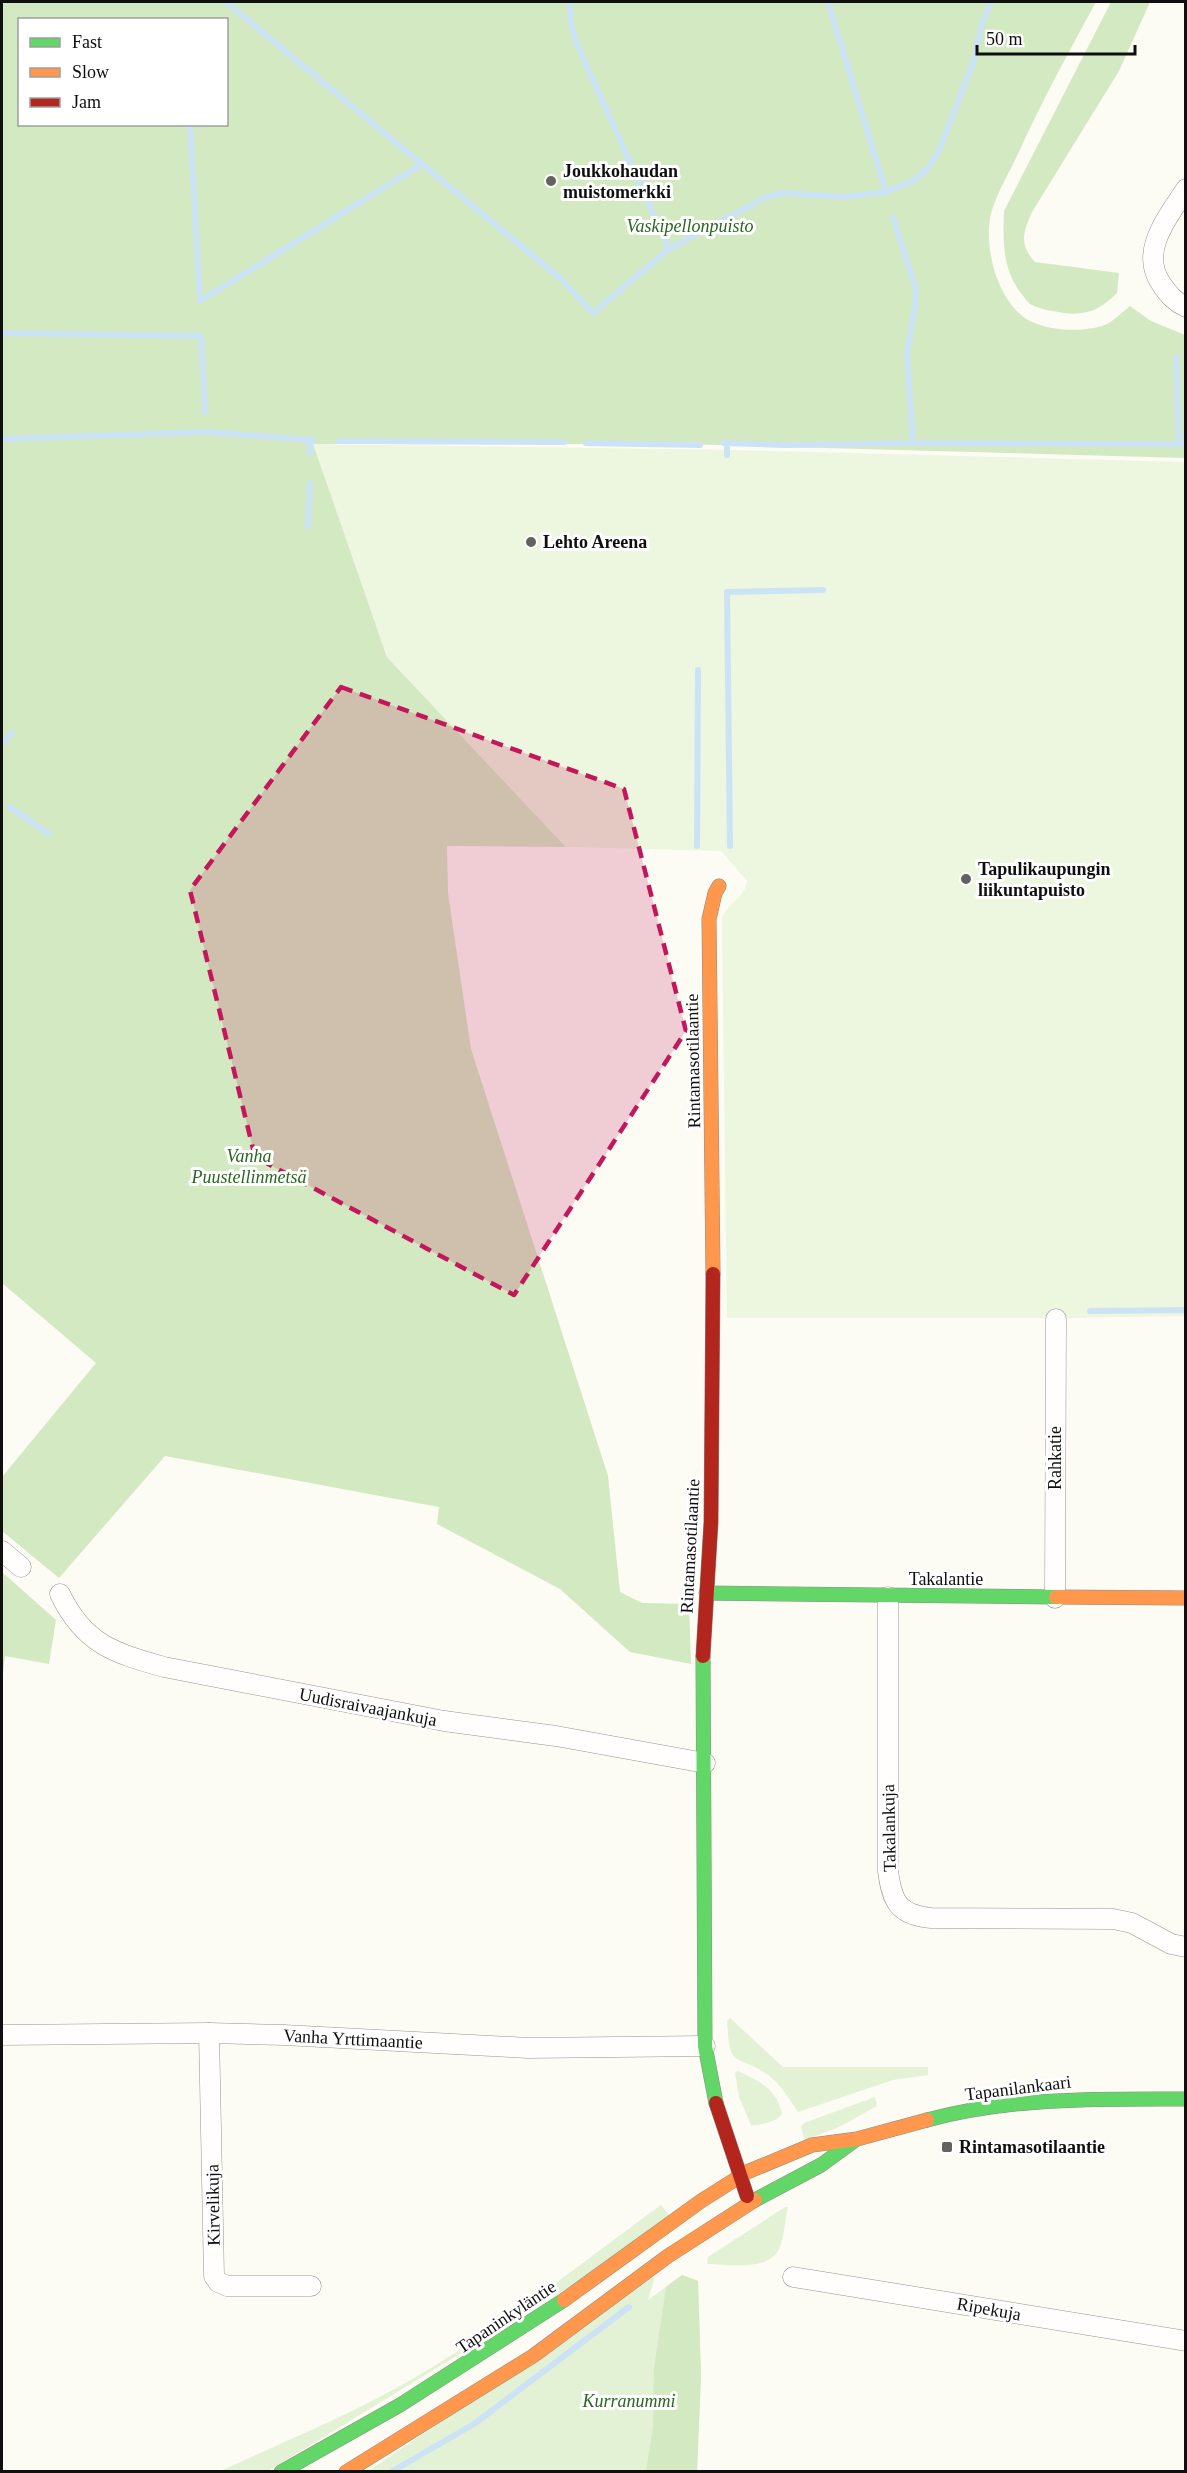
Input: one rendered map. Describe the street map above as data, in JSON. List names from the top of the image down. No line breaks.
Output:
{"streets":{"street":["Rintamasotilaantie","Rahkatie","Takalantie","Uudisraivaajankuja","Takalankuja","Vanha Yrttimaantie","Tapanilankaari","Kirvelikuja","Ripekuja","Tapaninkyläntie"]},"crossings":[["Rintamasotilaantie","Takalantie"],["Rintamasotilaantie","Uudisraivaajankuja"],["Rintamasotilaantie","Vanha Yrttimaantie"],["Rintamasotilaantie","Tapanilankaari"],["Rintamasotilaantie","Tapaninkyläntie"],["Rahkatie","Takalantie"],["Takalantie","Takalankuja"],["Vanha Yrttimaantie","Kirvelikuja"],["Tapanilankaari","Tapaninkyläntie"]],"parks":["Vaskipellonpuisto","Vanha Puustellinmetsä","Kurranummi"],"places":{"other":["Joukkohaudan muistomerkki","Lehto Areena","Tapulikaupungin liikuntapuisto"],"transit":["Rintamasotilaantie"]},"legend":["Fast","Slow","Jam"],"scale_bar":"50 m"}
